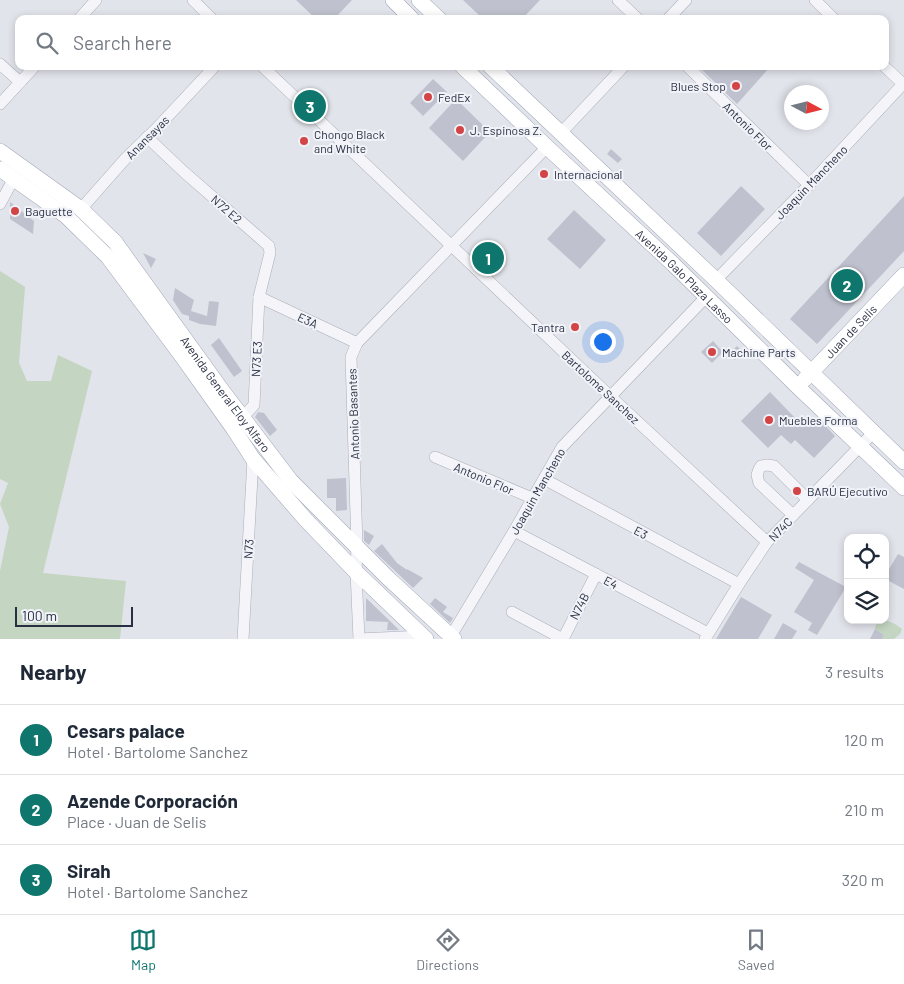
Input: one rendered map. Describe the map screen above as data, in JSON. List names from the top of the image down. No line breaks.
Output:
{"streets":{"main road":["Avenida Galo Plaza Lasso","Juan de Selis","Avenida General Eloy Alfaro"],"street":["Antonio Flor","Anansayas","Joaquin Mancheno","N72 E2","E3A","N73 E3","Bartolome Sanchez","Antonio Basantes","N74C","E3","N73","E4","N74B"]},"crossings":[["Antonio Flor","Joaquin Mancheno"],["Anansayas","N72 E2"],["Anansayas","Avenida General Eloy Alfaro"],["Joaquin Mancheno","Avenida Galo Plaza Lasso"],["Joaquin Mancheno","Bartolome Sanchez"],["Joaquin Mancheno","Avenida General Eloy Alfaro"],["Joaquin Mancheno","E3"],["Joaquin Mancheno","E4"],["N72 E2","E3A"],["N72 E2","N73 E3"],["Avenida Galo Plaza Lasso","Juan de Selis"],["Avenida Galo Plaza Lasso","N74C"],["E3A","N73 E3"],["E3A","Antonio Basantes"],["N73 E3","Avenida General Eloy Alfaro"],["Bartolome Sanchez","N74C"],["Avenida General Eloy Alfaro","Antonio Basantes"],["Avenida General Eloy Alfaro","N73"],["N74C","E3"],["N74C","E4"],["E4","N74B"]],"places":["Blues Stop","FedEx","J. Espinosa Z.","Chongo Black and White","Internacional","Baguette","Tantra","Machine Parts","Muebles Forma","BARÚ Ejecutivo"],"scale_bar":"100 m","north":"right","page":{"search":"Search here","pins":["3","1","2"],"scale":"100 m","heading":["Nearby","3 results"],"list":[{"mark":"1","name":"Cesars palace","note":"Hotel · Bartolome Sanchez","value":"120 m"},{"mark":"2","name":"Azende Corporación","note":"Place · Juan de Selis","value":"210 m"},{"mark":"3","name":"Sirah","note":"Hotel · Bartolome Sanchez","value":"320 m"}],"nav":["Map","Directions","Saved"]}}
